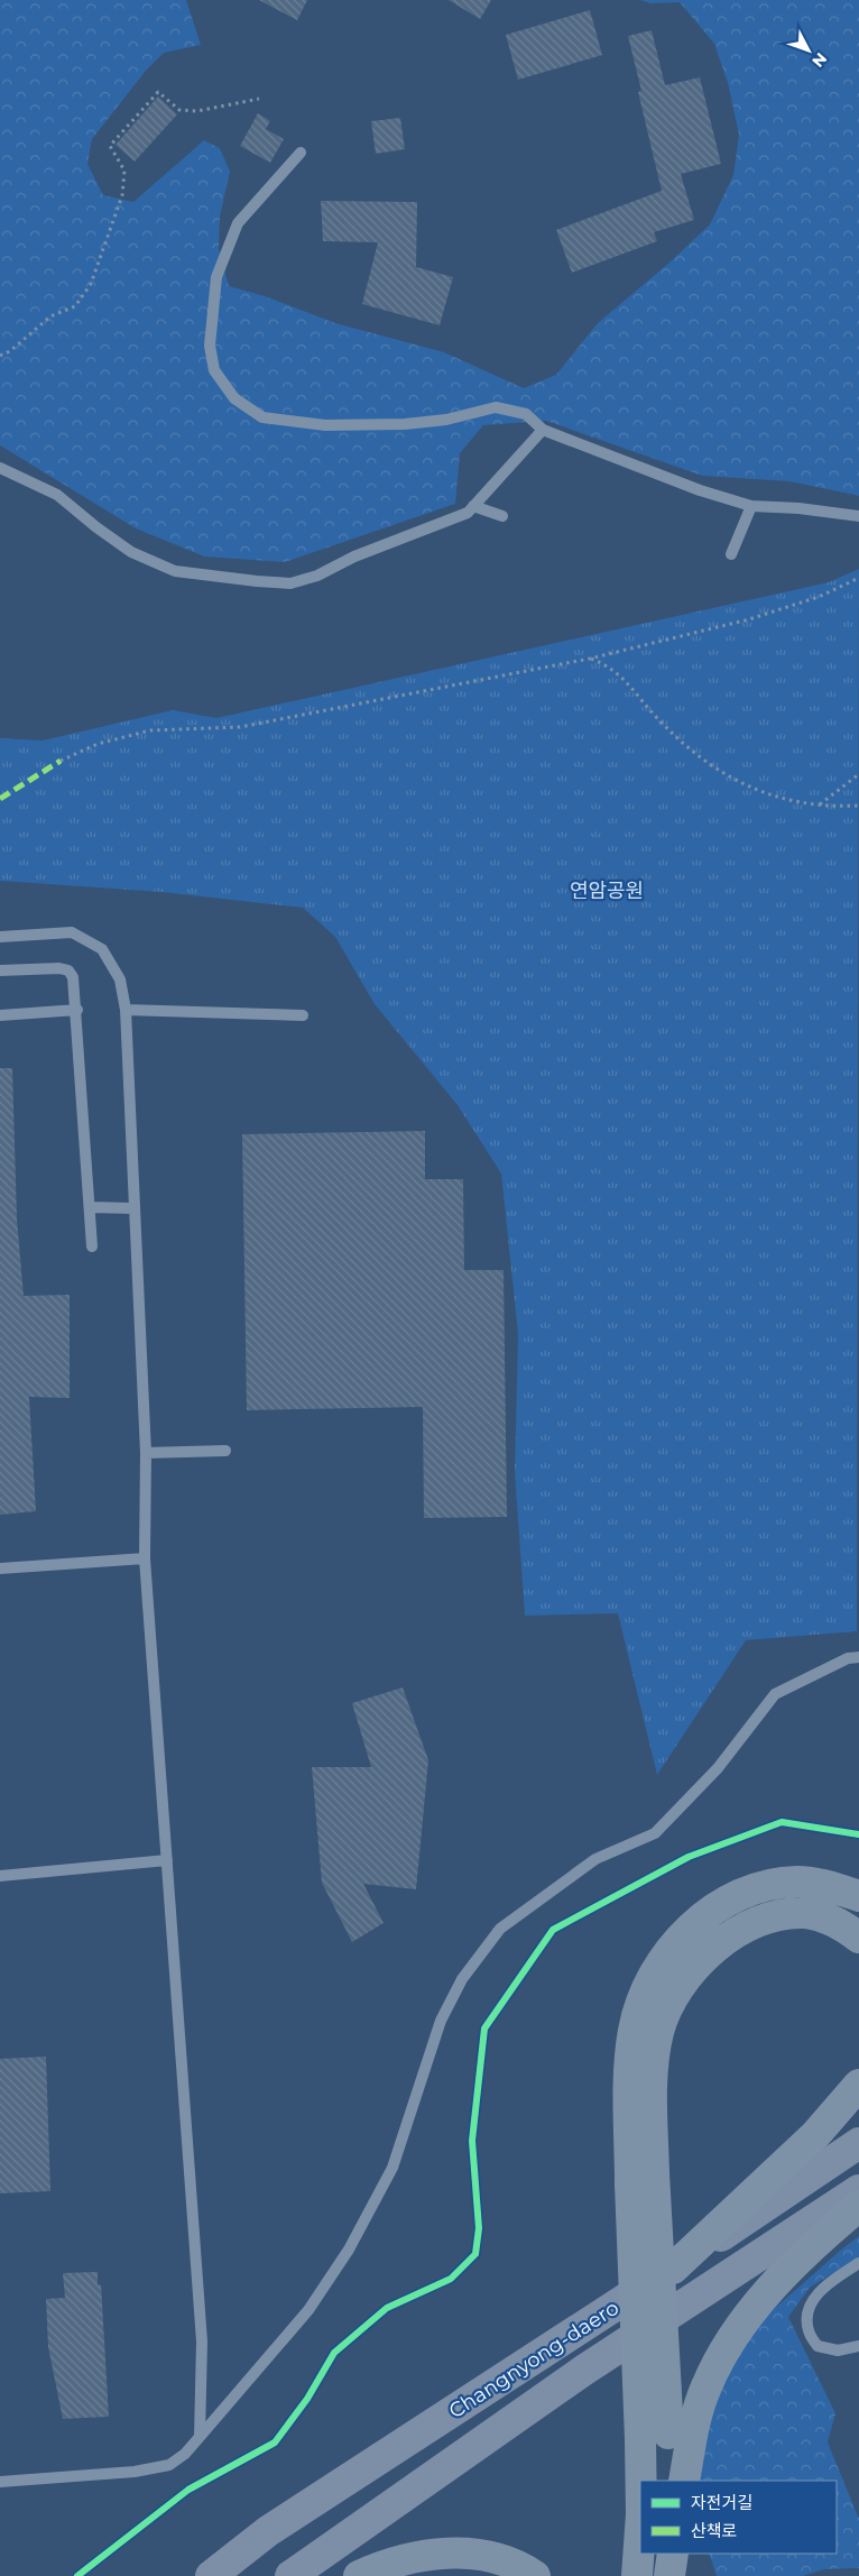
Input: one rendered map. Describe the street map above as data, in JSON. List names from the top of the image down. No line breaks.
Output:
{"streets":{"main road":["Changnyong-daero"]},"parks":["연암공원"],"legend":["자전거길","산책로"],"north":"bottom right"}
